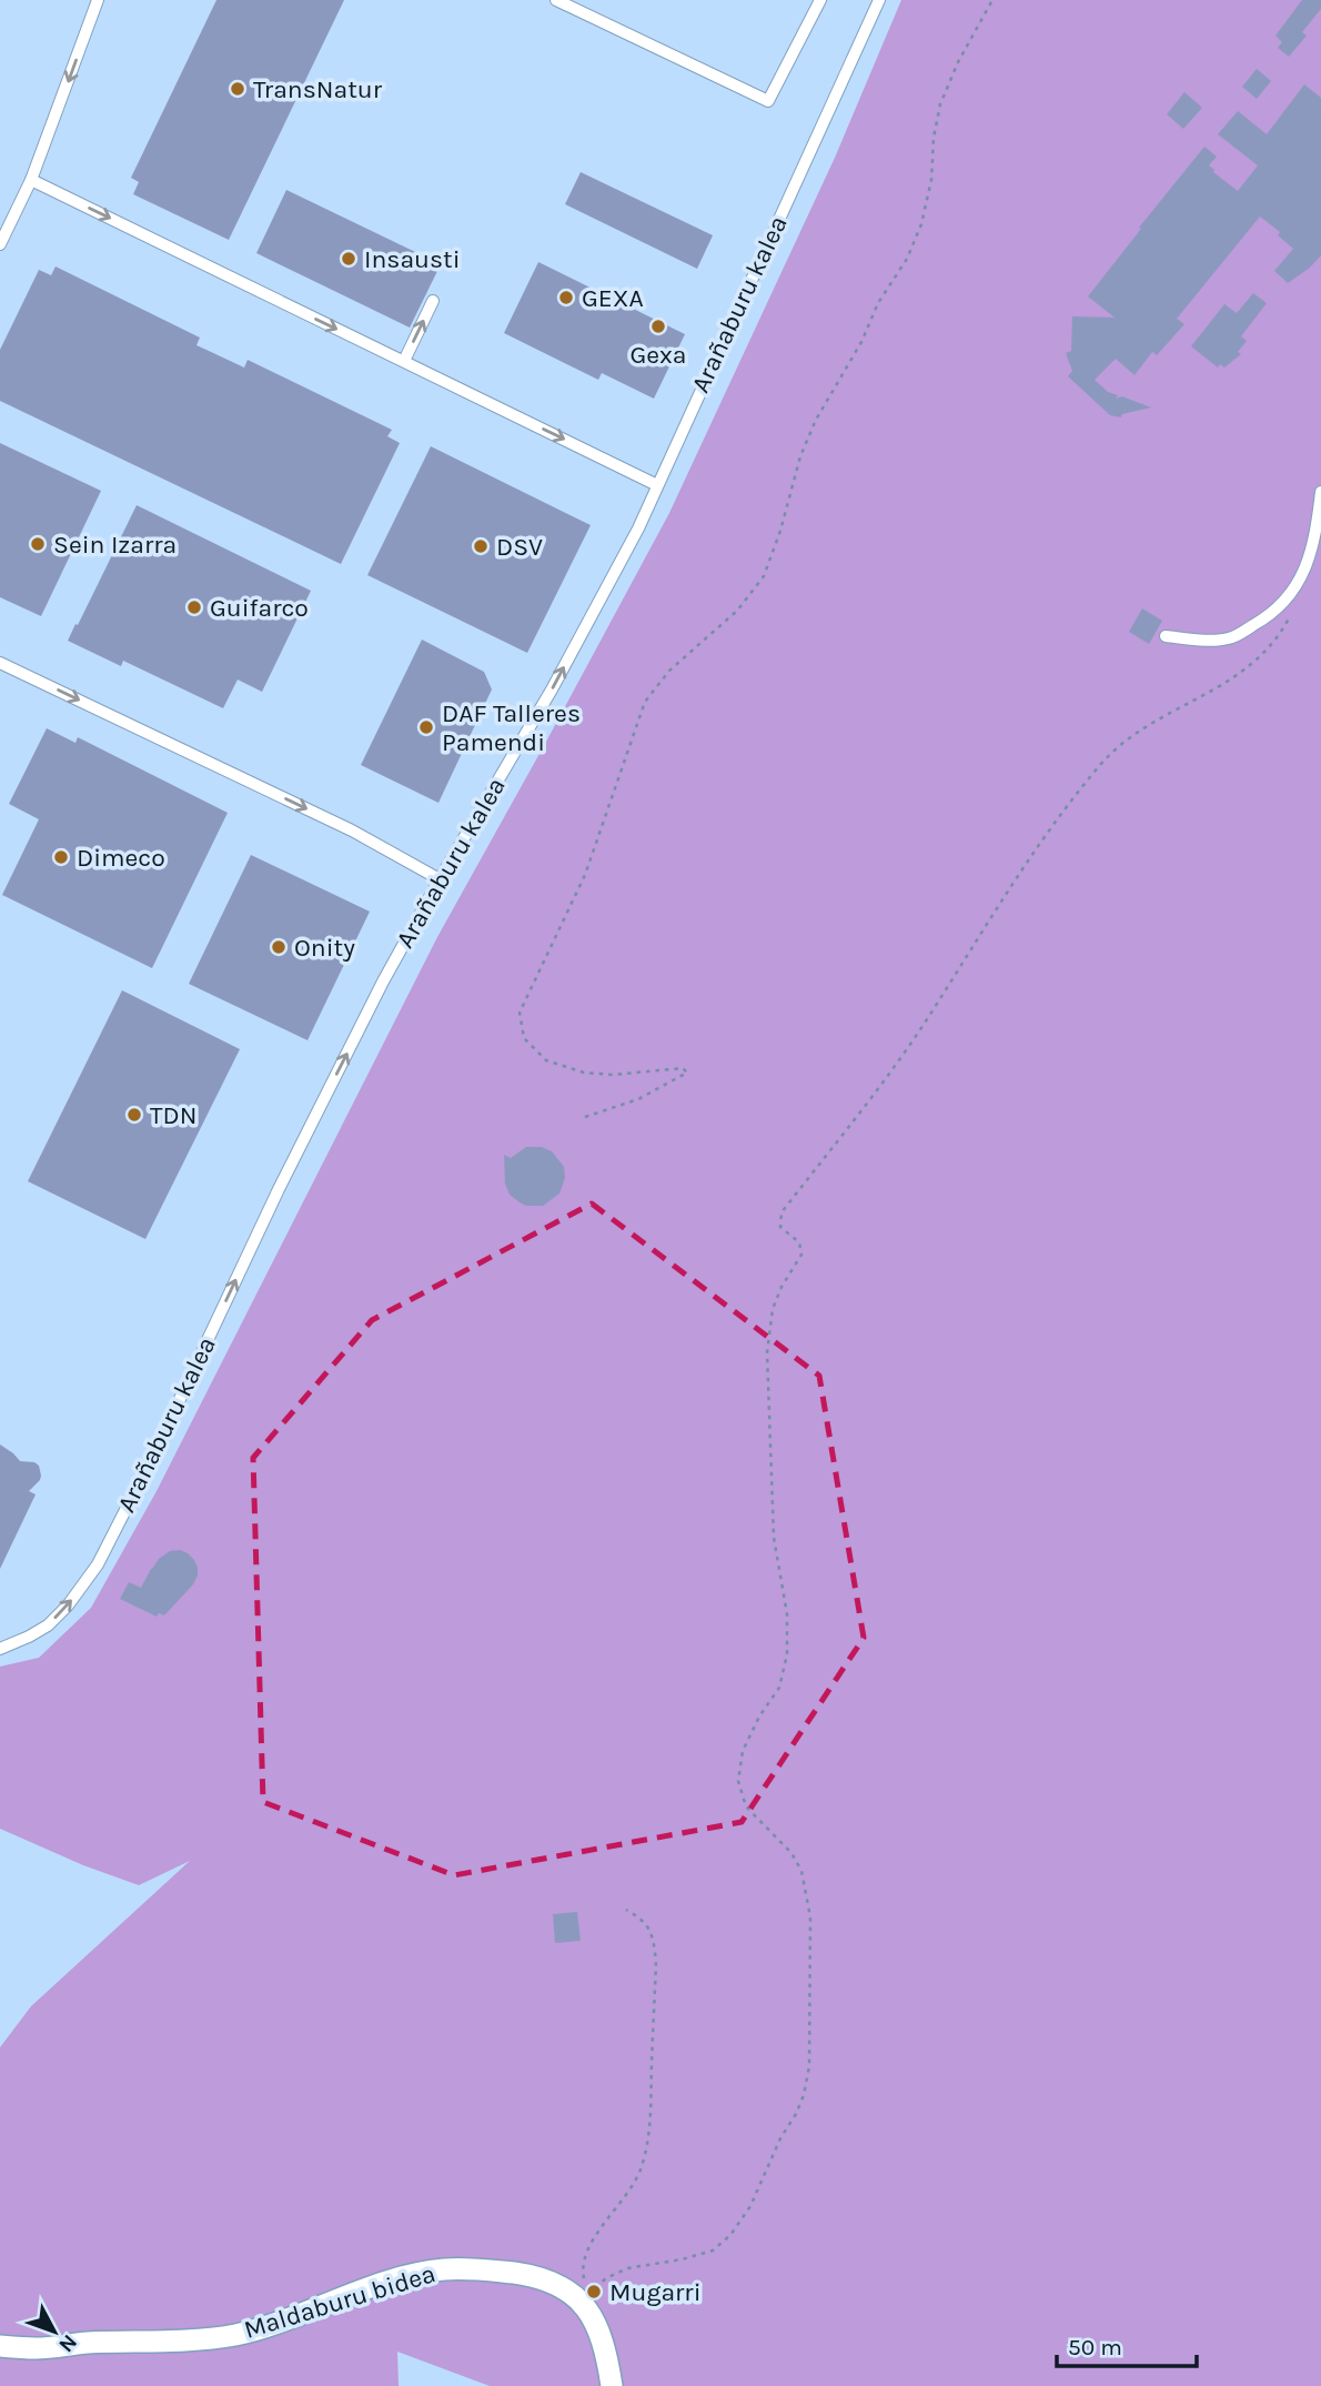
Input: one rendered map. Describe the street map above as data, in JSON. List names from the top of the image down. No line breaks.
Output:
{"streets":{"street":["Maldaburu bidea"],"lane":["Arañaburu kalea"]},"one_way":["Arañaburu kalea"],"places":["TransNatur","Insausti","GEXA","Gexa","Sein Izarra","DSV","Guifarco","DAF Talleres Pamendi","Dimeco","Onity","TDN","Mugarri"],"scale_bar":"50 m","north":"bottom right"}
